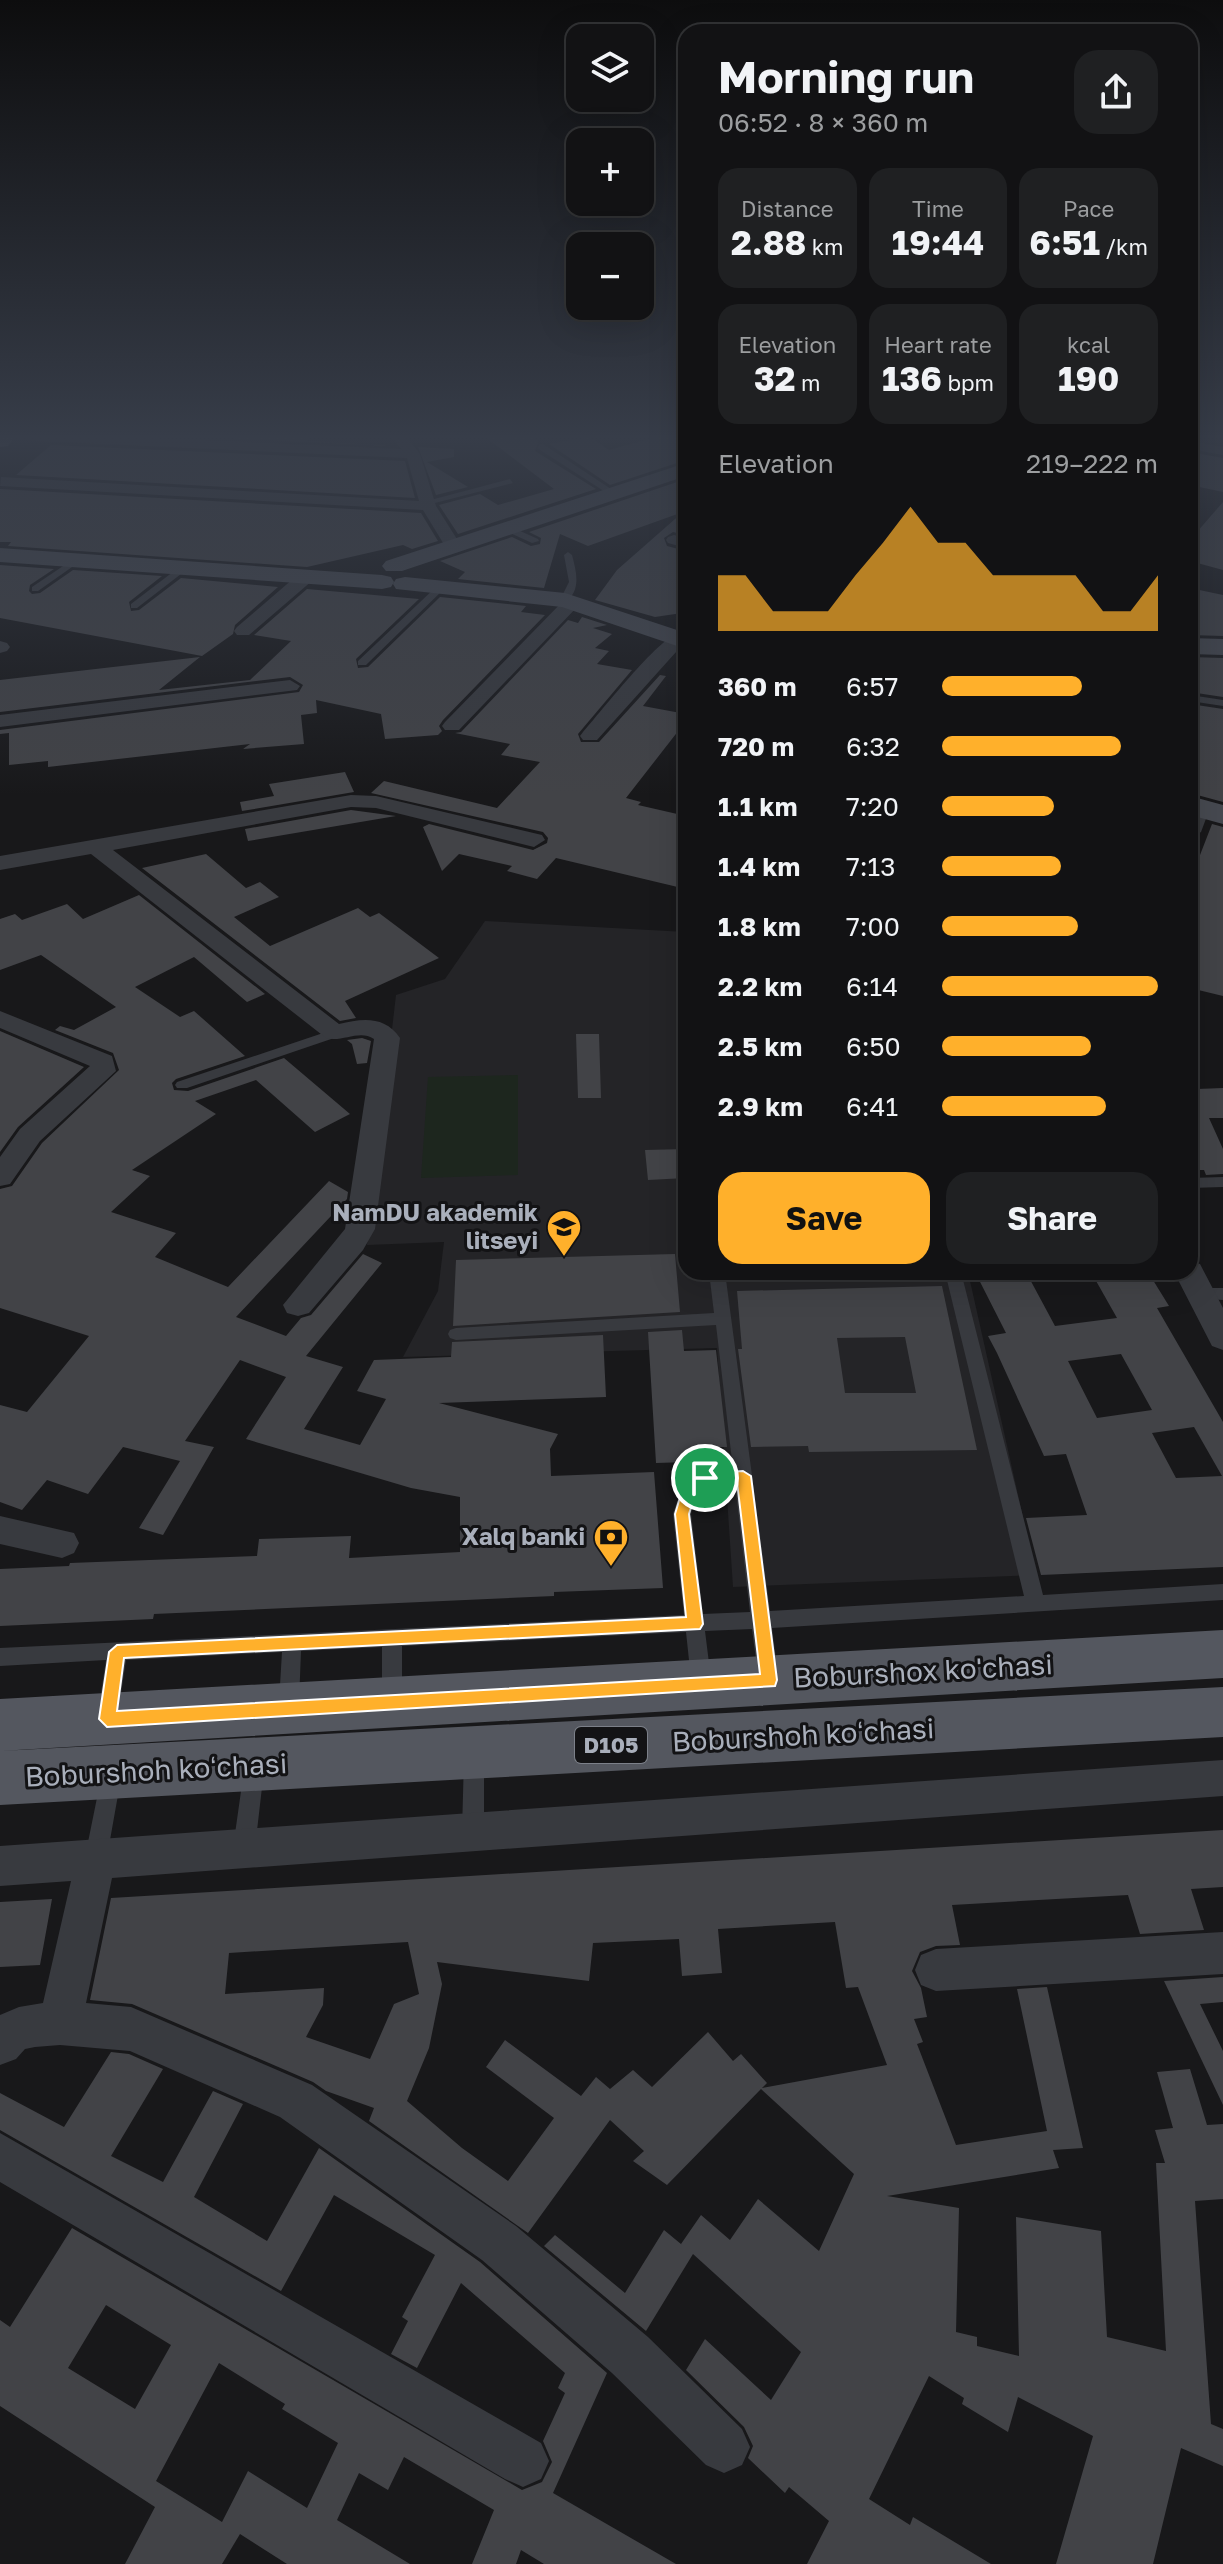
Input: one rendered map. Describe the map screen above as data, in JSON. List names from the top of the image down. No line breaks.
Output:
{"streets":{"main road":["Boburshox ko'chasi","Boburshoh koʻchasi","D105"]},"crossings":[["Boburshox ko'chasi","Boburshoh koʻchasi"]],"places":{"school or university":["NamDU akademik litseyi"],"bank":["Xalq banki"]},"page":{"map_buttons":["+","−"],"heading":["Morning run","06:52 · 8 × 360 m"],"stats":[["Distance","2.88 km"],["Time","19:44"],["Pace","6:51 /km"],["Elevation","32 m"],["Heart rate","136 bpm"],["kcal","190"]],"chart":["Elevation","219–222 m"],"list":[{"name":"360 m","note":"6:57"},{"name":"720 m","note":"6:32"},{"name":"1.1 km","note":"7:20"},{"name":"1.4 km","note":"7:13"},{"name":"1.8 km","note":"7:00"},{"name":"2.2 km","note":"6:14"},{"name":"2.5 km","note":"6:50"},{"name":"2.9 km","note":"6:41"}],"buttons":["Save","Share"]}}
